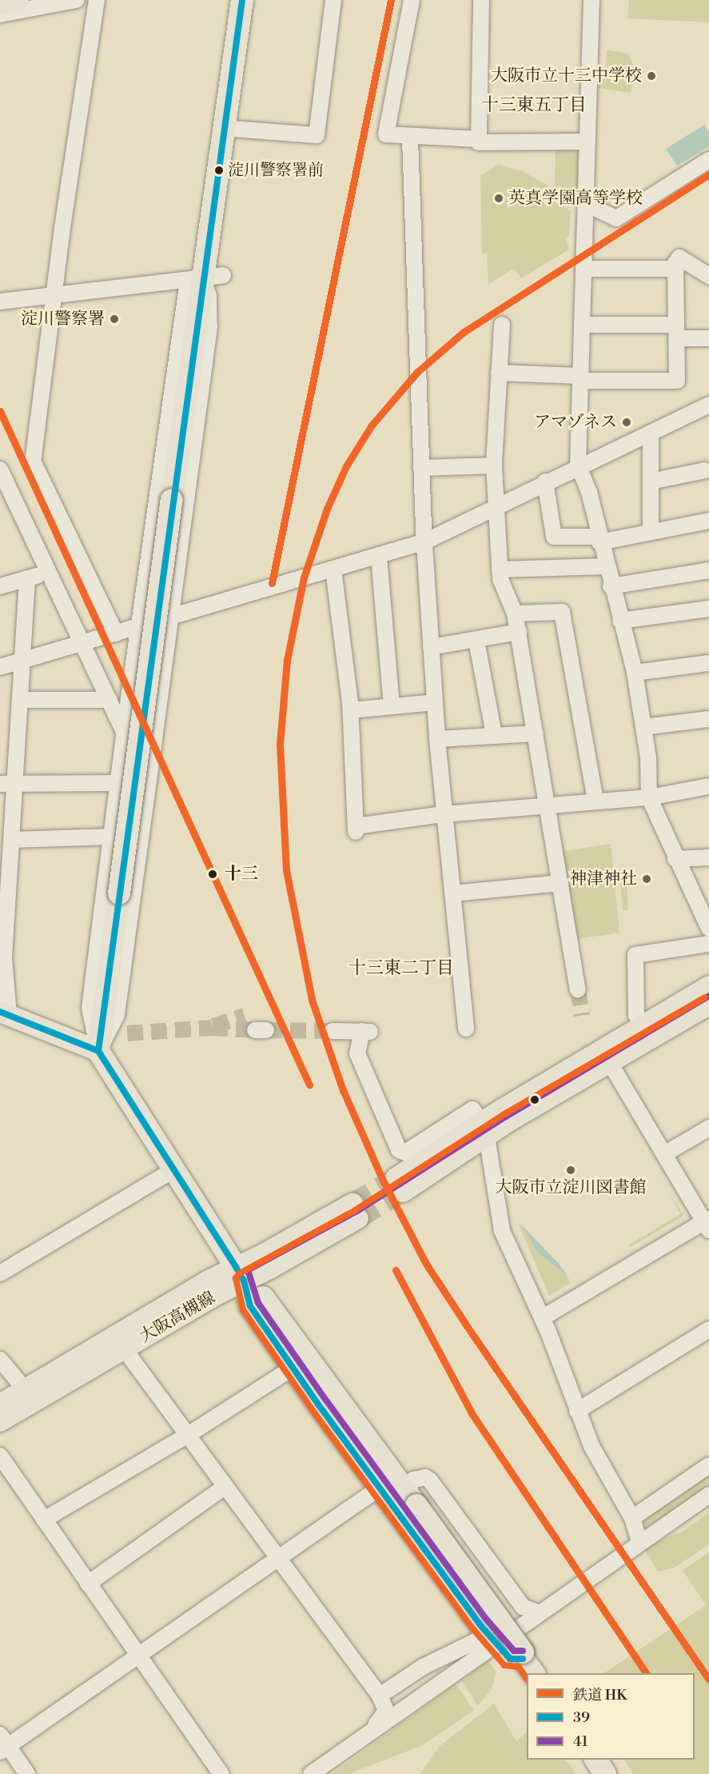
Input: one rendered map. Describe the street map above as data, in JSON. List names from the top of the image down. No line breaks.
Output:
{"streets":{"main road":["大阪高槻線"]},"districts":["十三東五丁目","十三東二丁目"],"places":["大阪市立十三中学校","淀川警察署前","英真学園高等学校","淀川警察署","アマゾネス","十三","神津神社","大阪市立淀川図書館"],"lines":["rail line HK","transit line 39","transit line 41"],"legend":["鉄道 HK","39","41"]}
